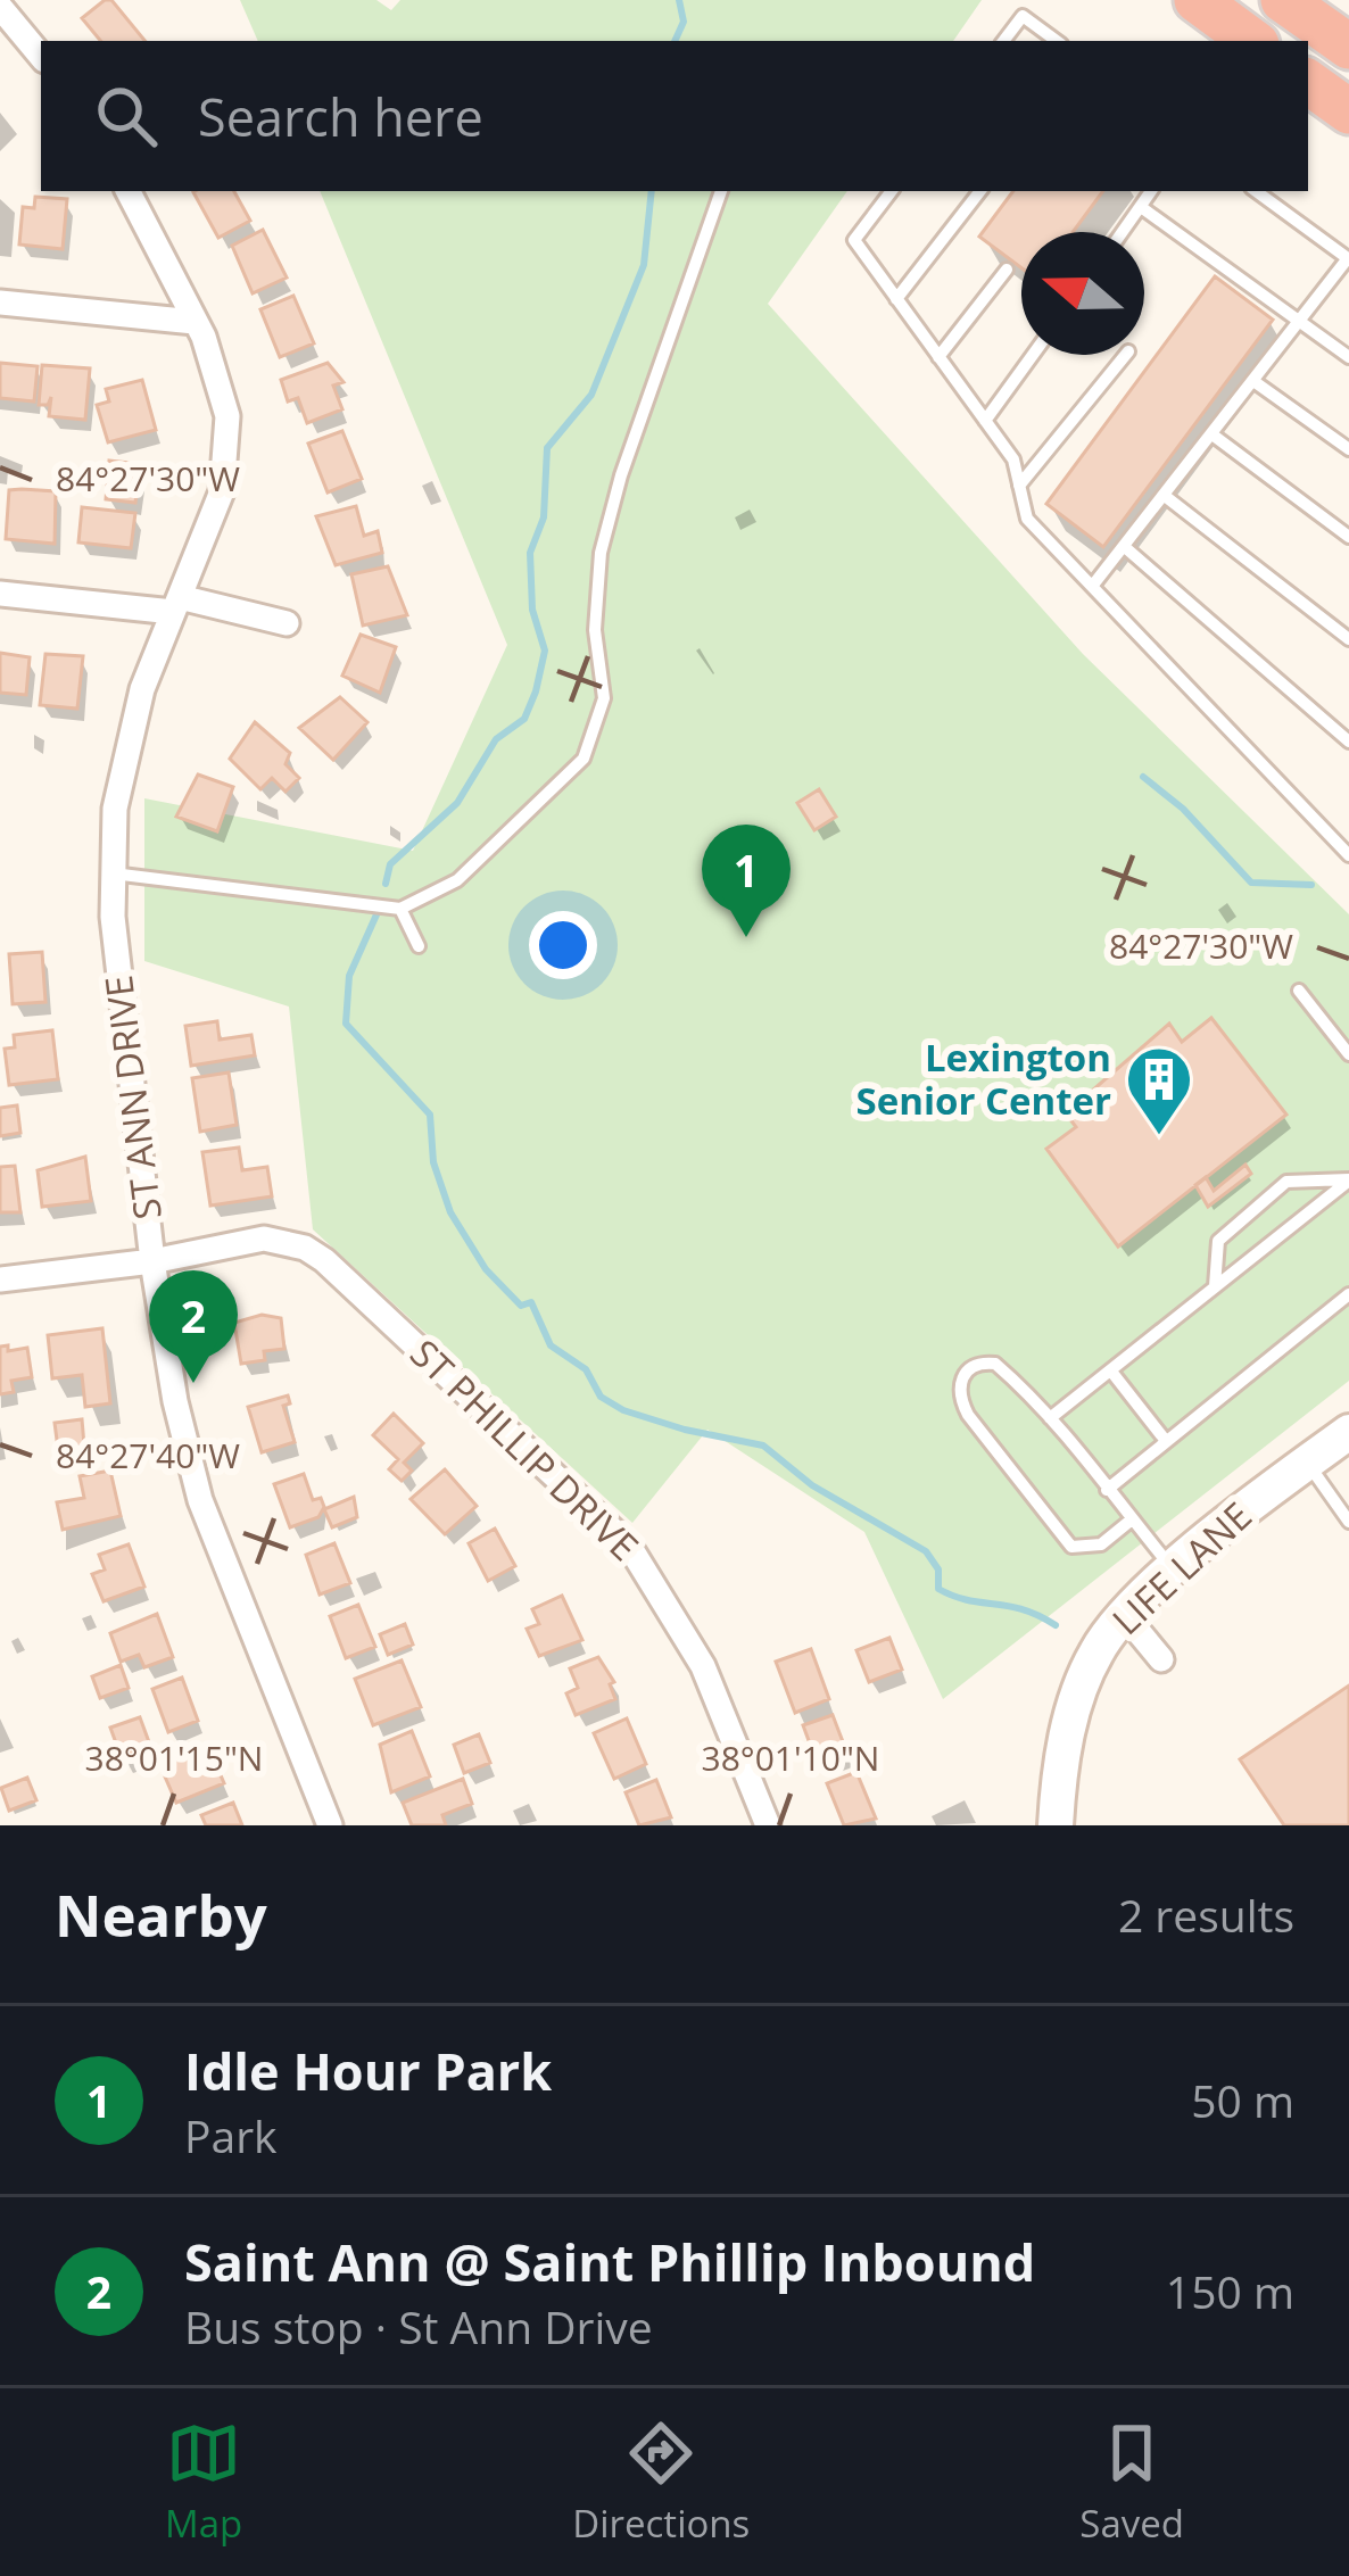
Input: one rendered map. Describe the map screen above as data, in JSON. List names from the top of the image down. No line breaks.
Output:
{"streets":{"street":["ST ANN DRIVE","ST PHILLIP DRIVE","LIFE LANE"]},"crossings":[["ST ANN DRIVE","ST PHILLIP DRIVE"]],"places":{"building":["Lexington Senior Center"]},"north":"left","page":{"search":"Search here","pins":["1","2"],"heading":["Nearby","2 results"],"list":[{"mark":"1","name":"Idle Hour Park","note":"Park","value":"50 m"},{"mark":"2","name":"Saint Ann @ Saint Phillip Inbound","note":"Bus stop · St Ann Drive","value":"150 m"}],"nav":["Map","Directions","Saved"]},"coordinates":["84°27'30\"W","84°27'40\"W","38°01'15\"N","38°01'10\"N"]}
